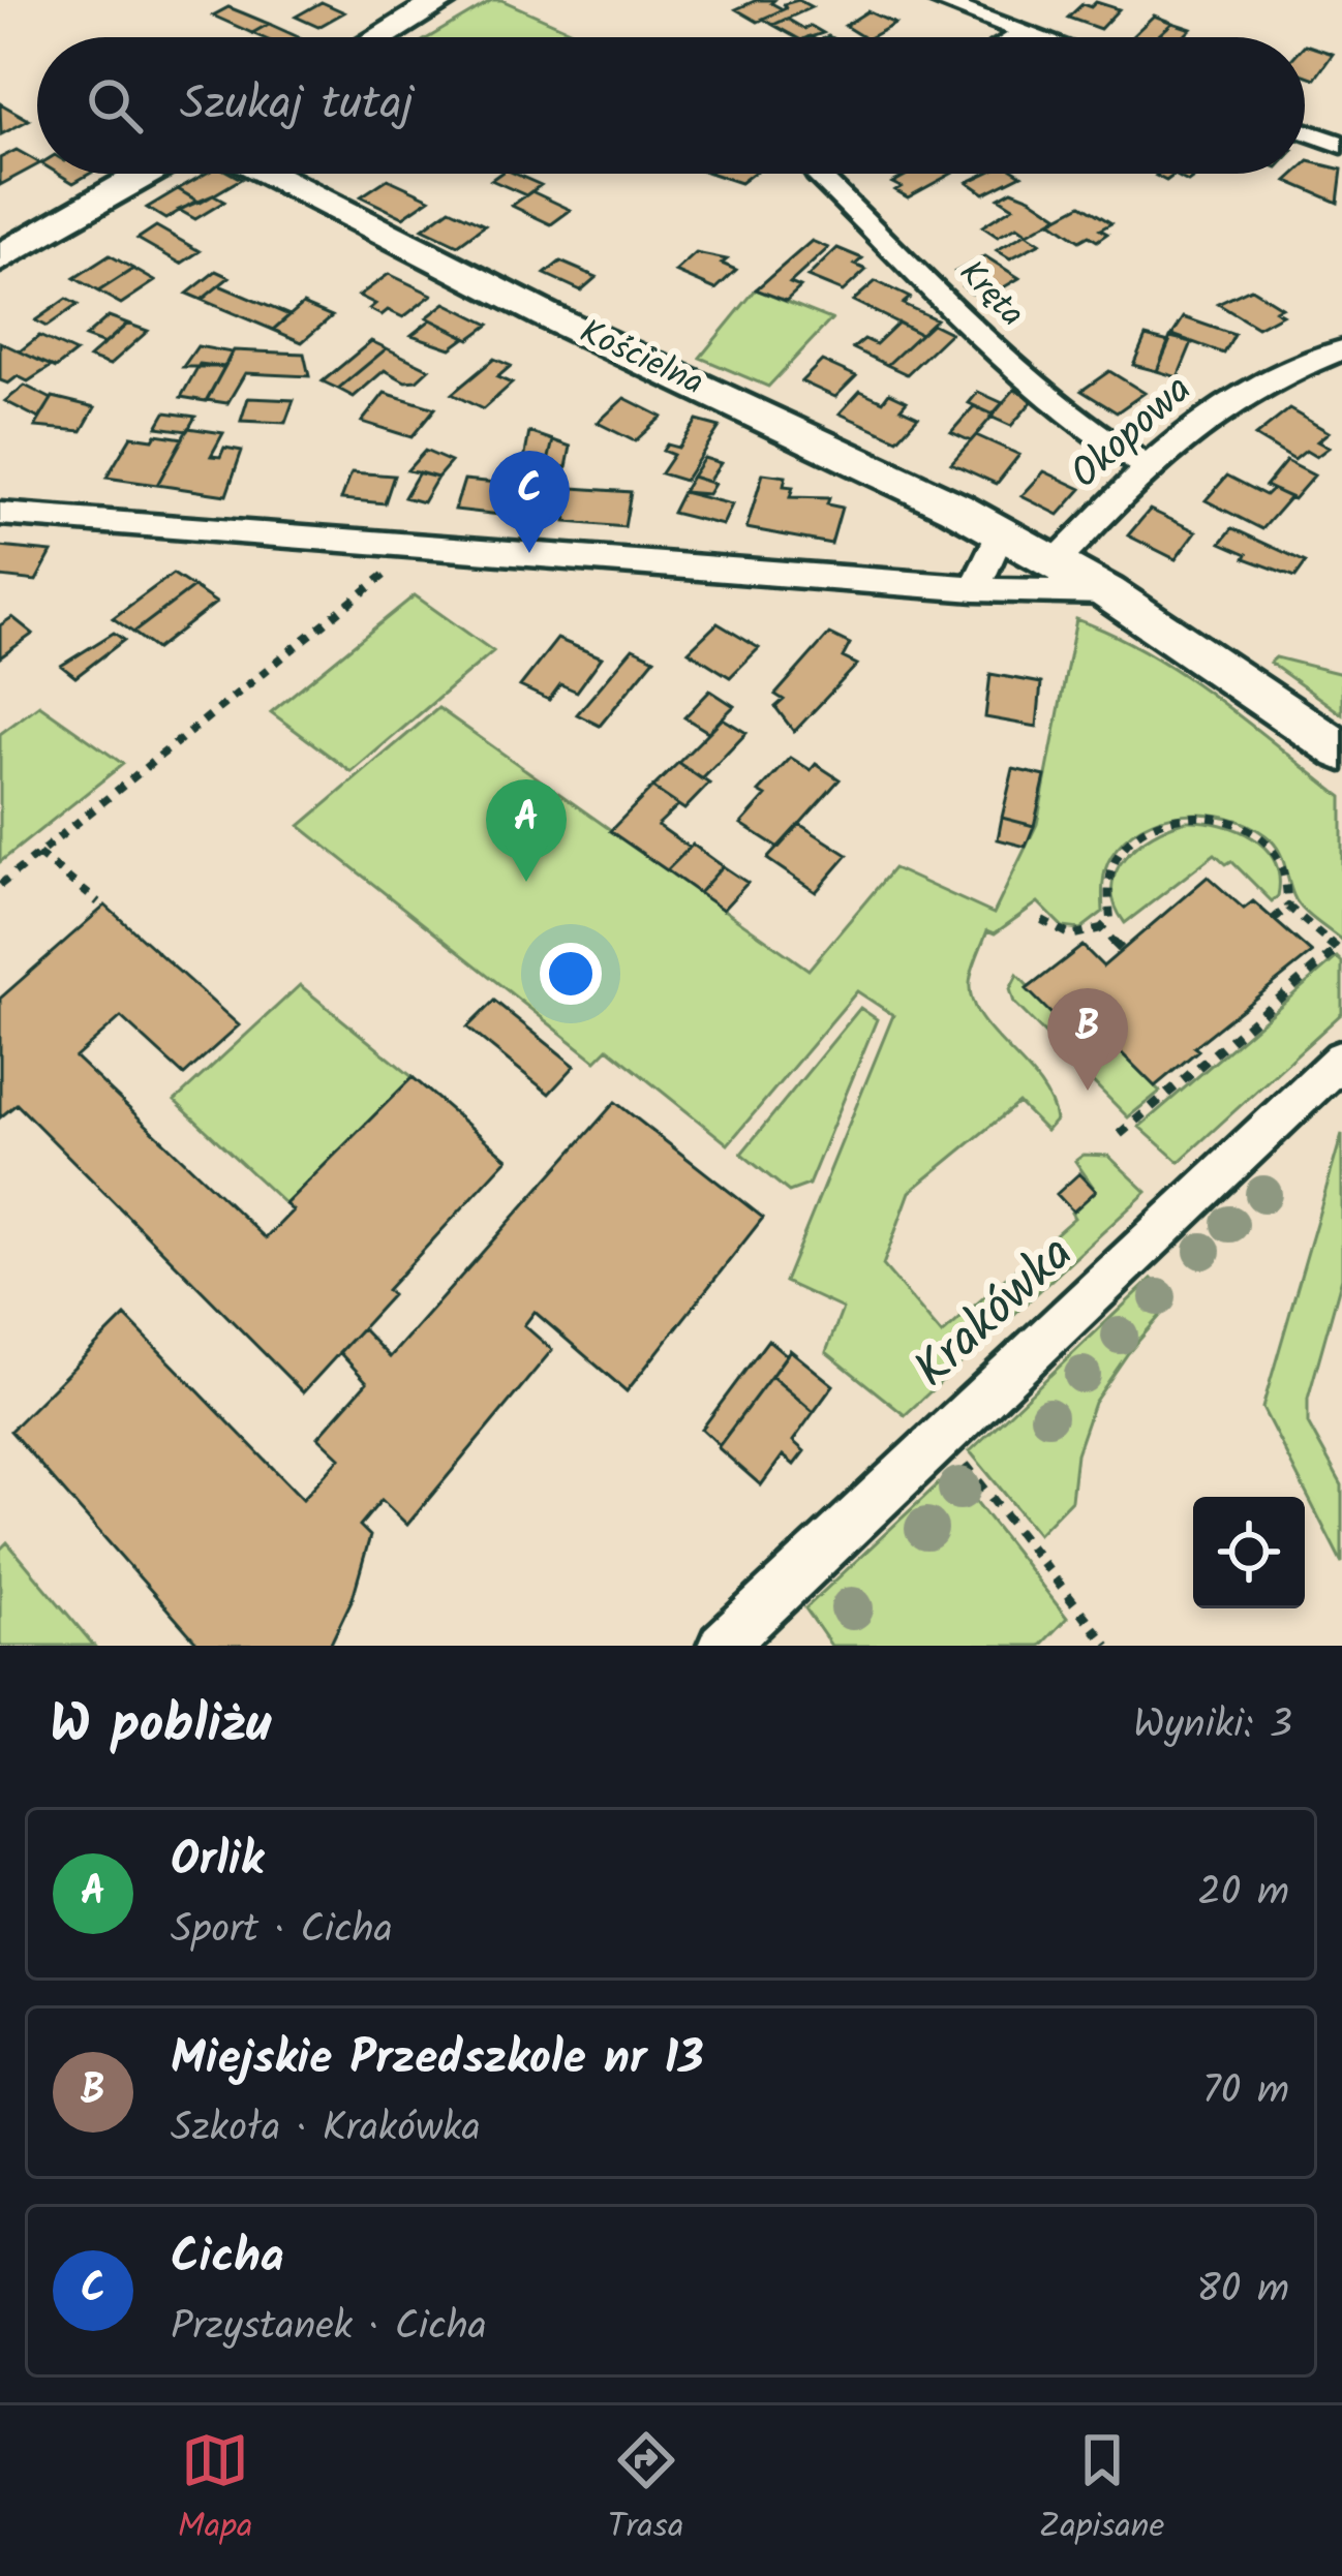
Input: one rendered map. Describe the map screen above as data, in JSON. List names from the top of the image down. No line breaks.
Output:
{"streets":{"main road":["Kościelna"],"street":["Kręta","Okopowa","Krakówka"]},"crossings":[["Kręta","Okopowa"],["Kościelna","Okopowa"]],"page":{"search":"Szukaj tutaj","pins":["C","A","B"],"heading":["W pobliżu","Wyniki: 3"],"list":[{"mark":"A","name":"Orlik","note":"Sport · Cicha","value":"20 m"},{"mark":"B","name":"Miejskie Przedszkole nr 13","note":"Szkoła · Krakówka","value":"70 m"},{"mark":"C","name":"Cicha","note":"Przystanek · Cicha","value":"80 m"}],"nav":["Mapa","Trasa","Zapisane"]}}
